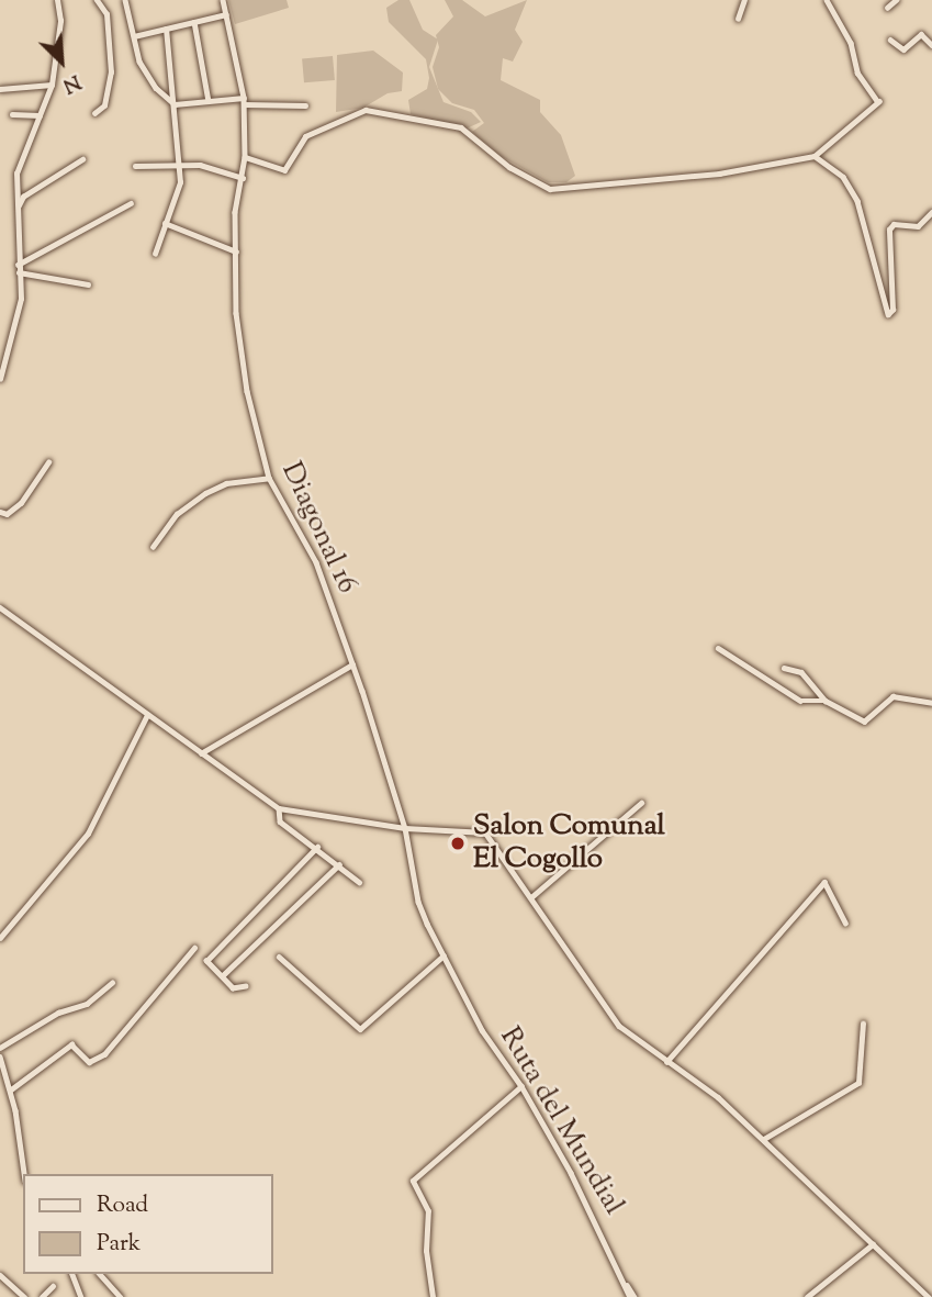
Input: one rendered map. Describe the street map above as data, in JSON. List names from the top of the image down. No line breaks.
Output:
{"streets":{"street":["Diagonal 16","Ruta del Mundial"]},"crossings":[["Diagonal 16","Ruta del Mundial"]],"places":["Salon Comunal El Cogollo"],"legend":["Road","Park"],"north":"bottom right"}
